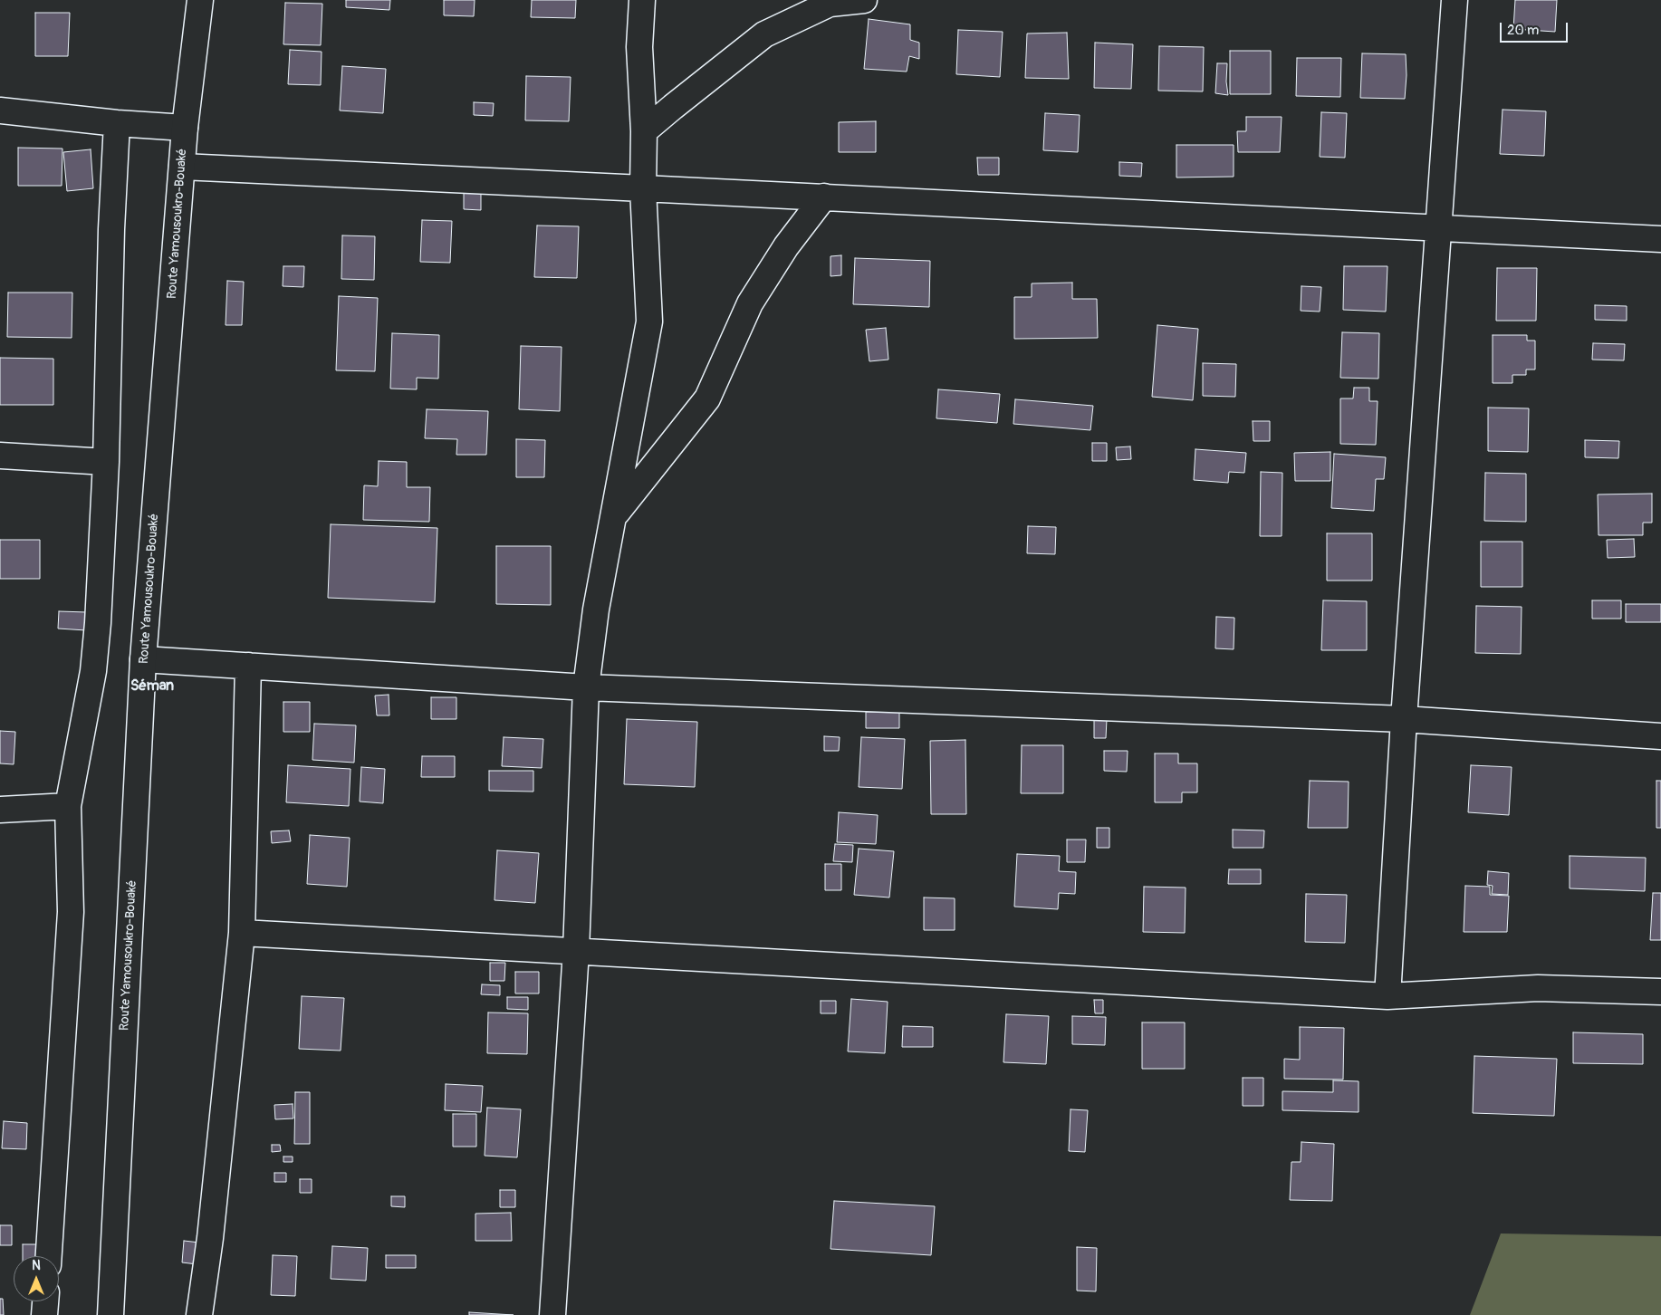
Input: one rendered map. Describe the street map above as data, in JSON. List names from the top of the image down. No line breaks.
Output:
{"streets":{"street":["Route Yamousoukro-Bouaké"]},"districts":["Séman"],"scale_bar":"20 m","north":"top"}
